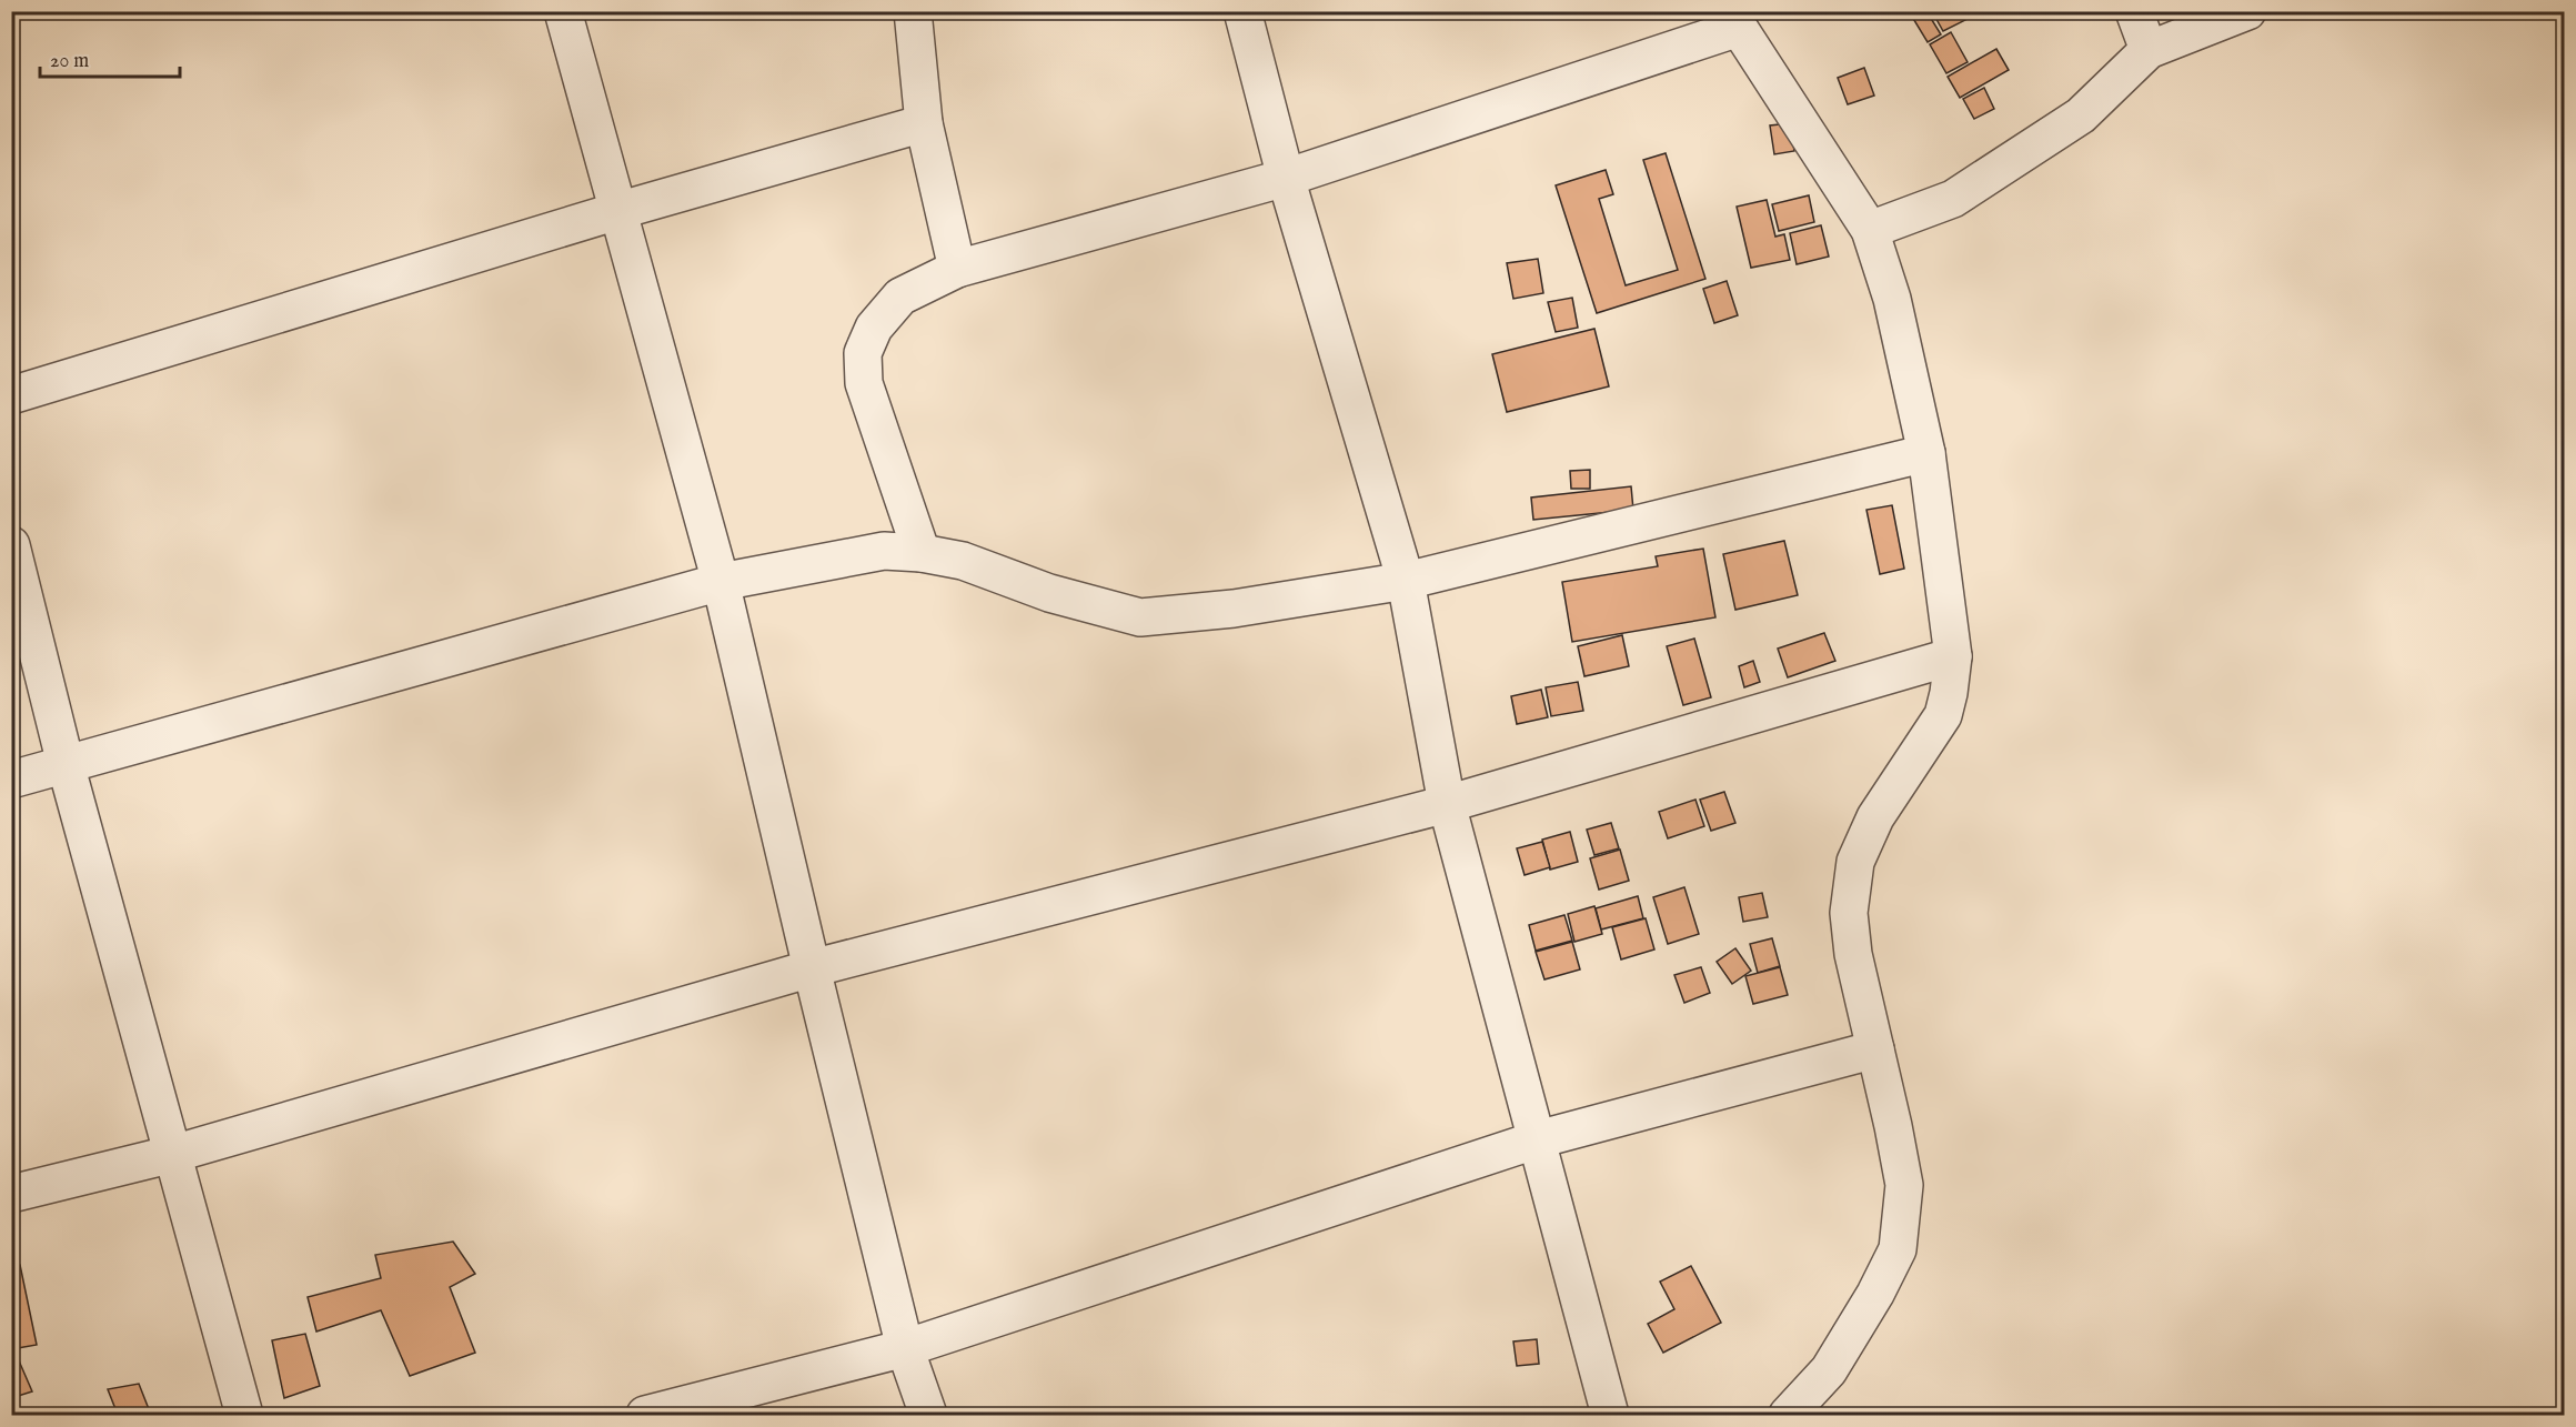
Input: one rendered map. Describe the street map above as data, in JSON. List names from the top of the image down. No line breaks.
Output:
{"scale_bar":"20 m"}
